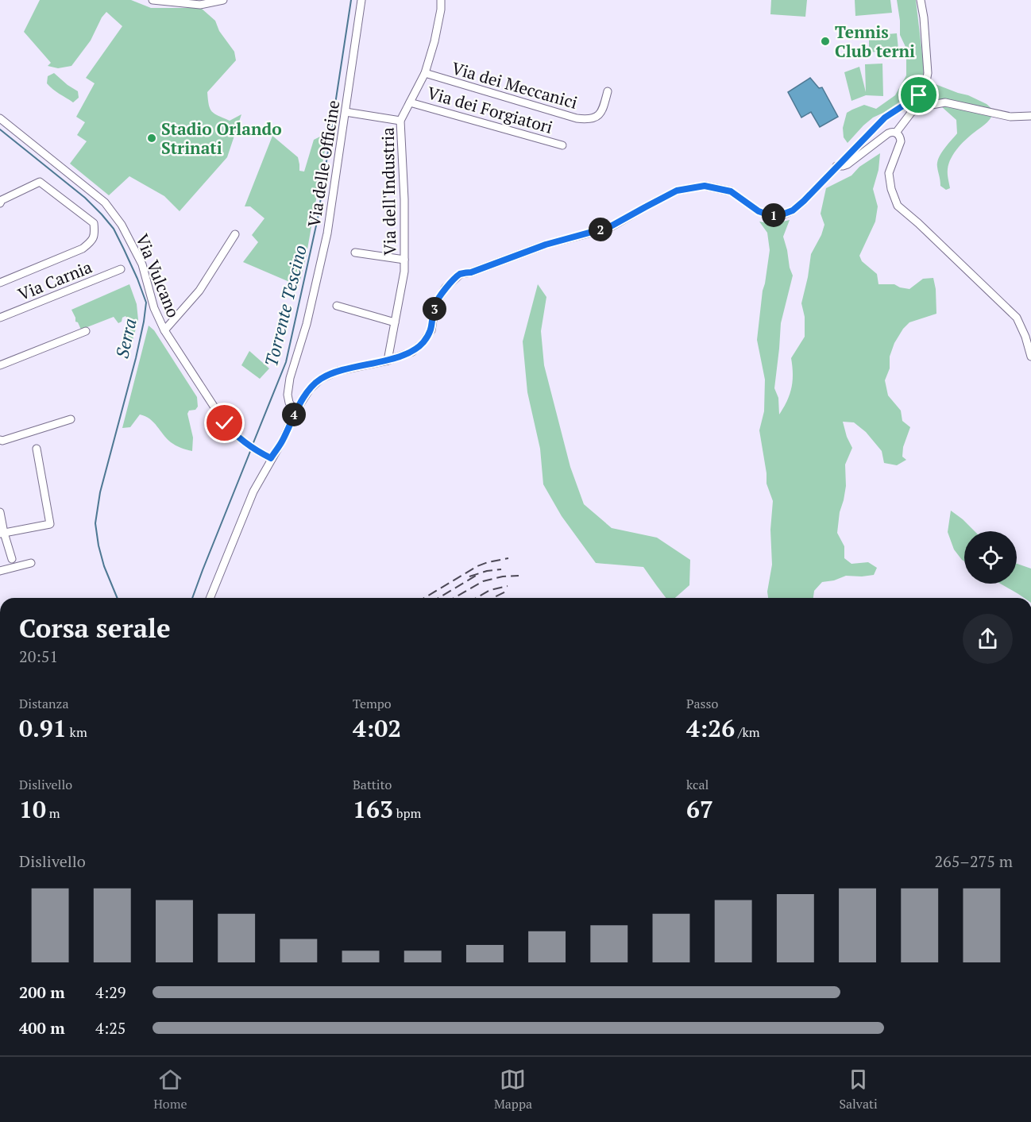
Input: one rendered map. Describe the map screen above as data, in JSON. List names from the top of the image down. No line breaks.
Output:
{"streets":{"street":["Via dei Meccanici","Via dei Forgiatori","Via delle Officine","Via dell'Industria","Via Vulcano","Via Carnia"]},"crossings":[["Via dei Meccanici","Via dell'Industria"],["Via dei Forgiatori","Via dell'Industria"]],"water":["Torrente Tescino","Serra"],"places":["Tennis Club terni","Stadio Orlando Strinati"],"page":{"pins":["1","2","3","4"],"heading":["Corsa serale","20:51"],"stats":[["Distanza","0.91 km"],["Tempo","4:02"],["Passo","4:26 /km"],["Dislivello","10 m"],["Battito","163 bpm"],["kcal","67"]],"chart":["Dislivello","265–275 m"],"list":[{"name":"200 m","note":"4:29"},{"name":"400 m","note":"4:25"}],"tabs":["Home","Mappa","Salvati"]}}
